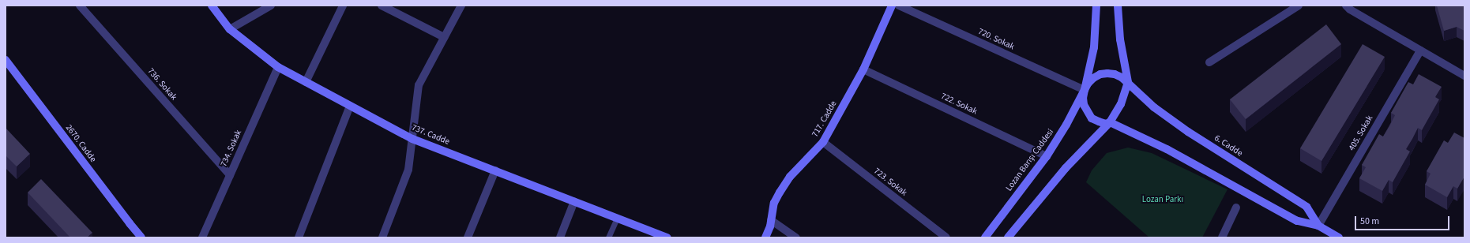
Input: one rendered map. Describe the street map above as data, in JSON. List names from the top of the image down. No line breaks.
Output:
{"streets":{"main road":["717. Cadde","737. Cadde","2670. Cadde","6. Cadde","Lozan Barışı Caddesi"],"street":["720. Sokak","736. Sokak","722. Sokak","405. Sokak","734. Sokak","723. Sokak"]},"crossings":[["720. Sokak","6. Cadde"],["720. Sokak","Lozan Barışı Caddesi"],["736. Sokak","734. Sokak"],["722. Sokak","717. Cadde"],["722. Sokak","Lozan Barışı Caddesi"],["717. Cadde","723. Sokak"],["405. Sokak","6. Cadde"],["737. Cadde","734. Sokak"],["6. Cadde","Lozan Barışı Caddesi"]],"parks":["Lozan Parkı"],"scale_bar":"50 m"}
